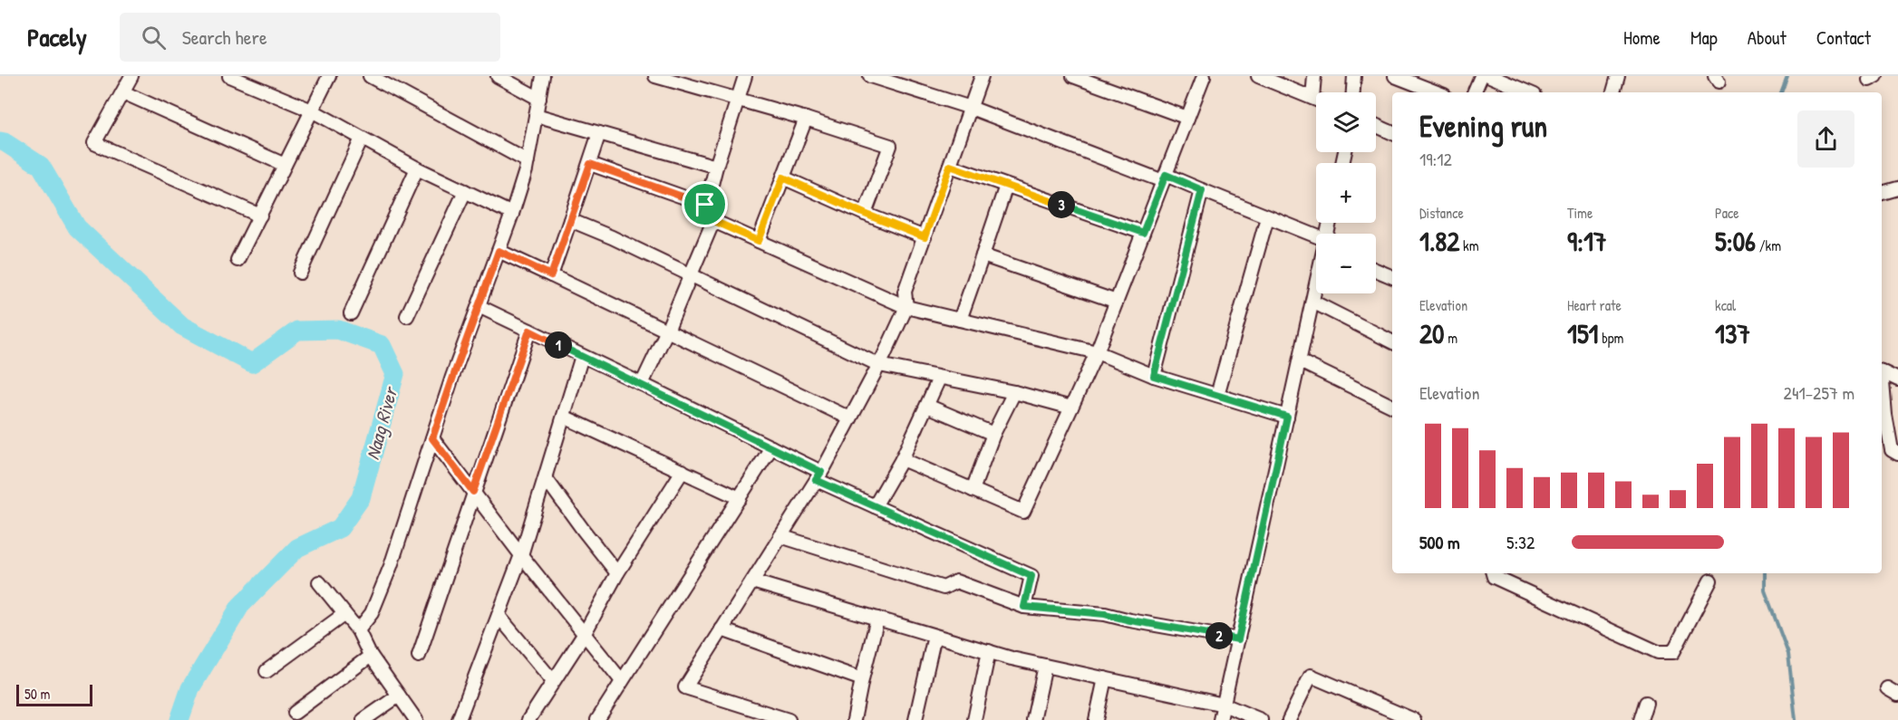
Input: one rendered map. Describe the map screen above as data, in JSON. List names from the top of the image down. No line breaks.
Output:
{"water":["Naag River"],"scale_bar":"50 m","page":{"header":"Pacely","search":"Search here","nav":["Home","Map","About","Contact"],"map_buttons":["+","−"],"heading":["Evening run","19:12"],"stats":[["Distance","1.82 km"],["Time","9:17"],["Pace","5:06 /km"],["Elevation","20 m"],["Heart rate","151 bpm"],["kcal","137"]],"pins":["3","1","2"],"chart":["Elevation","241–257 m"],"list":[{"name":"500 m","note":"5:32"}],"scale":"50 m"}}
